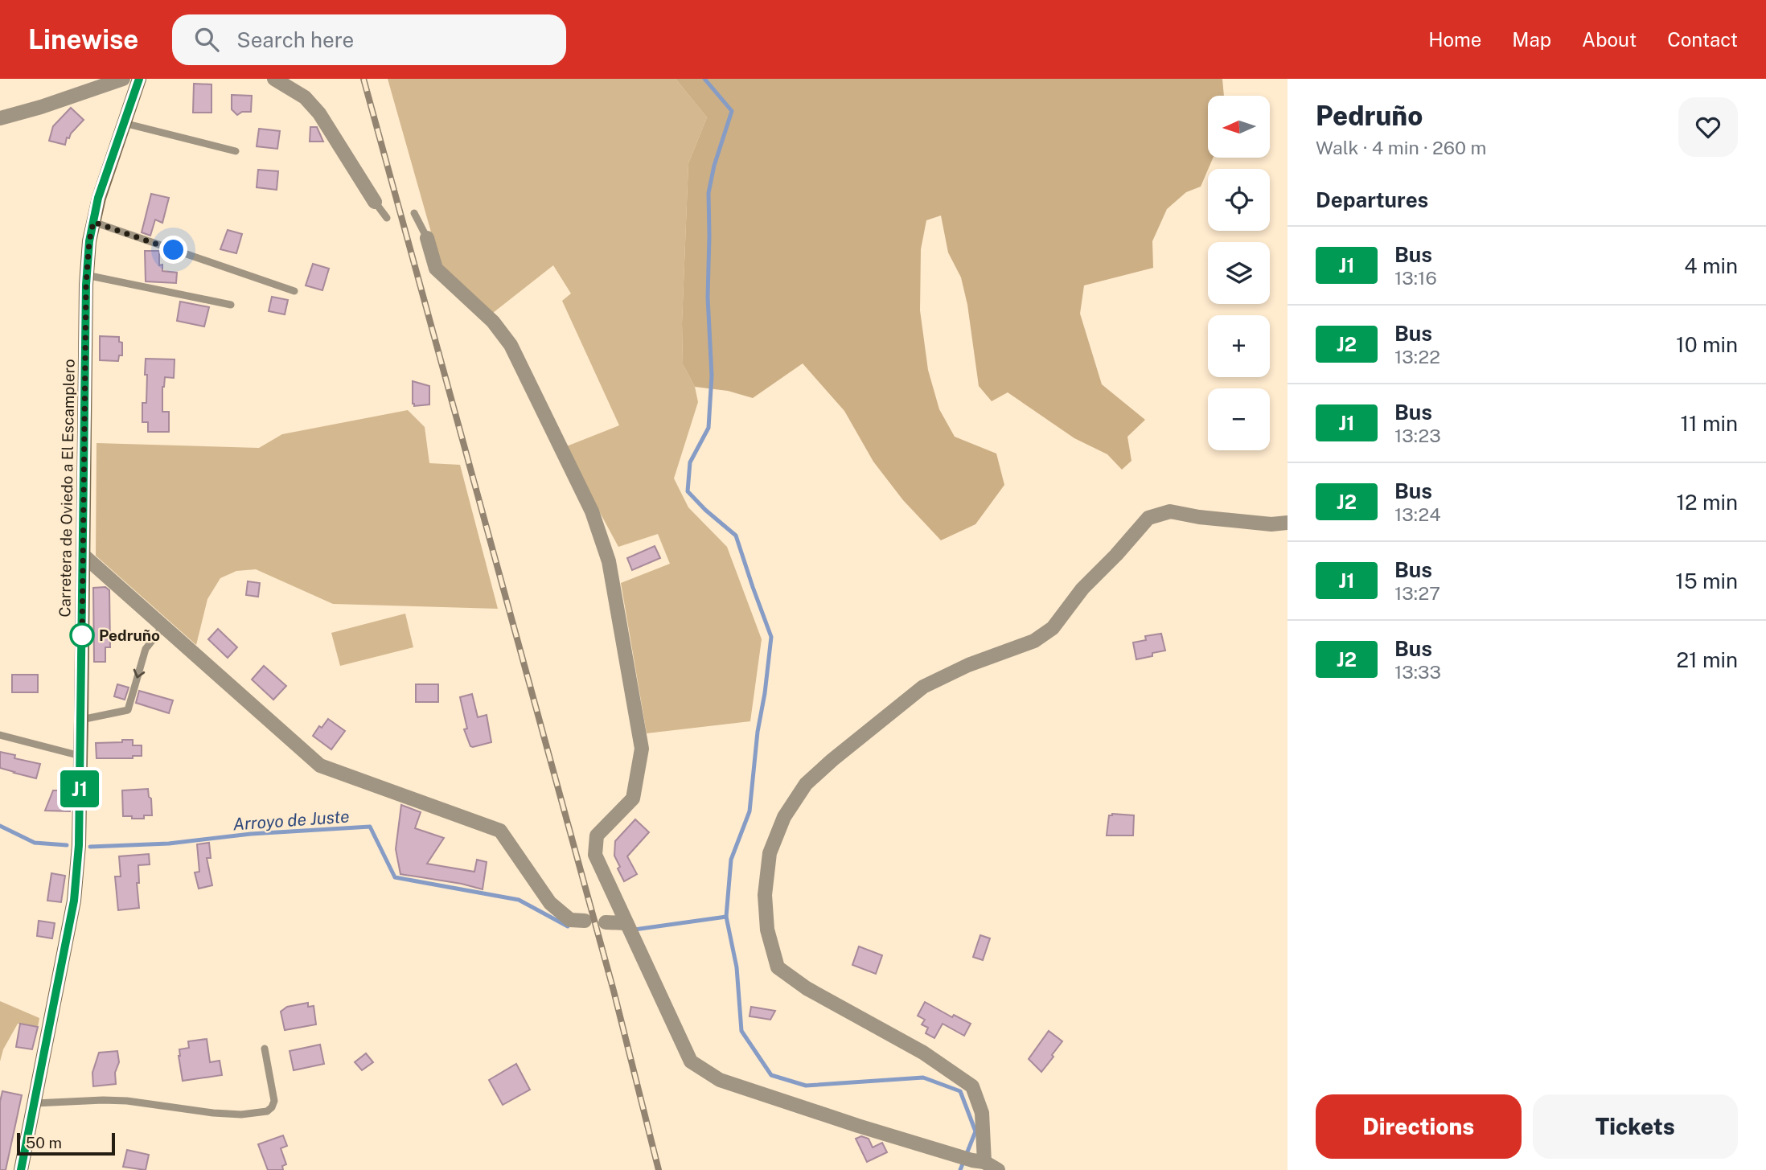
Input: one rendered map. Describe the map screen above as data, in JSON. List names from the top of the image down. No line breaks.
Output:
{"streets":{"street":["Carretera de Oviedo a El Escamplero"]},"water":["Arroyo de Juste"],"places":["Pedruño"],"lines":["bus line J1"],"scale_bar":"50 m","north":"left","page":{"header":"Linewise","search":"Search here","nav":["Home","Map","About","Contact"],"on_map":"J1","heading":[["Pedruño","Walk · 4 min · 260 m"],"Departures"],"map_buttons":["+","−"],"list":[{"mark":"J1","name":"Bus","note":"13:16","value":"4 min"},{"mark":"J2","name":"Bus","note":"13:22","value":"10 min"},{"mark":"J1","name":"Bus","note":"13:23","value":"11 min"},{"mark":"J2","name":"Bus","note":"13:24","value":"12 min"},{"mark":"J1","name":"Bus","note":"13:27","value":"15 min"},{"mark":"J2","name":"Bus","note":"13:33","value":"21 min"}],"buttons":["Directions","Tickets"],"scale":"50 m"}}
